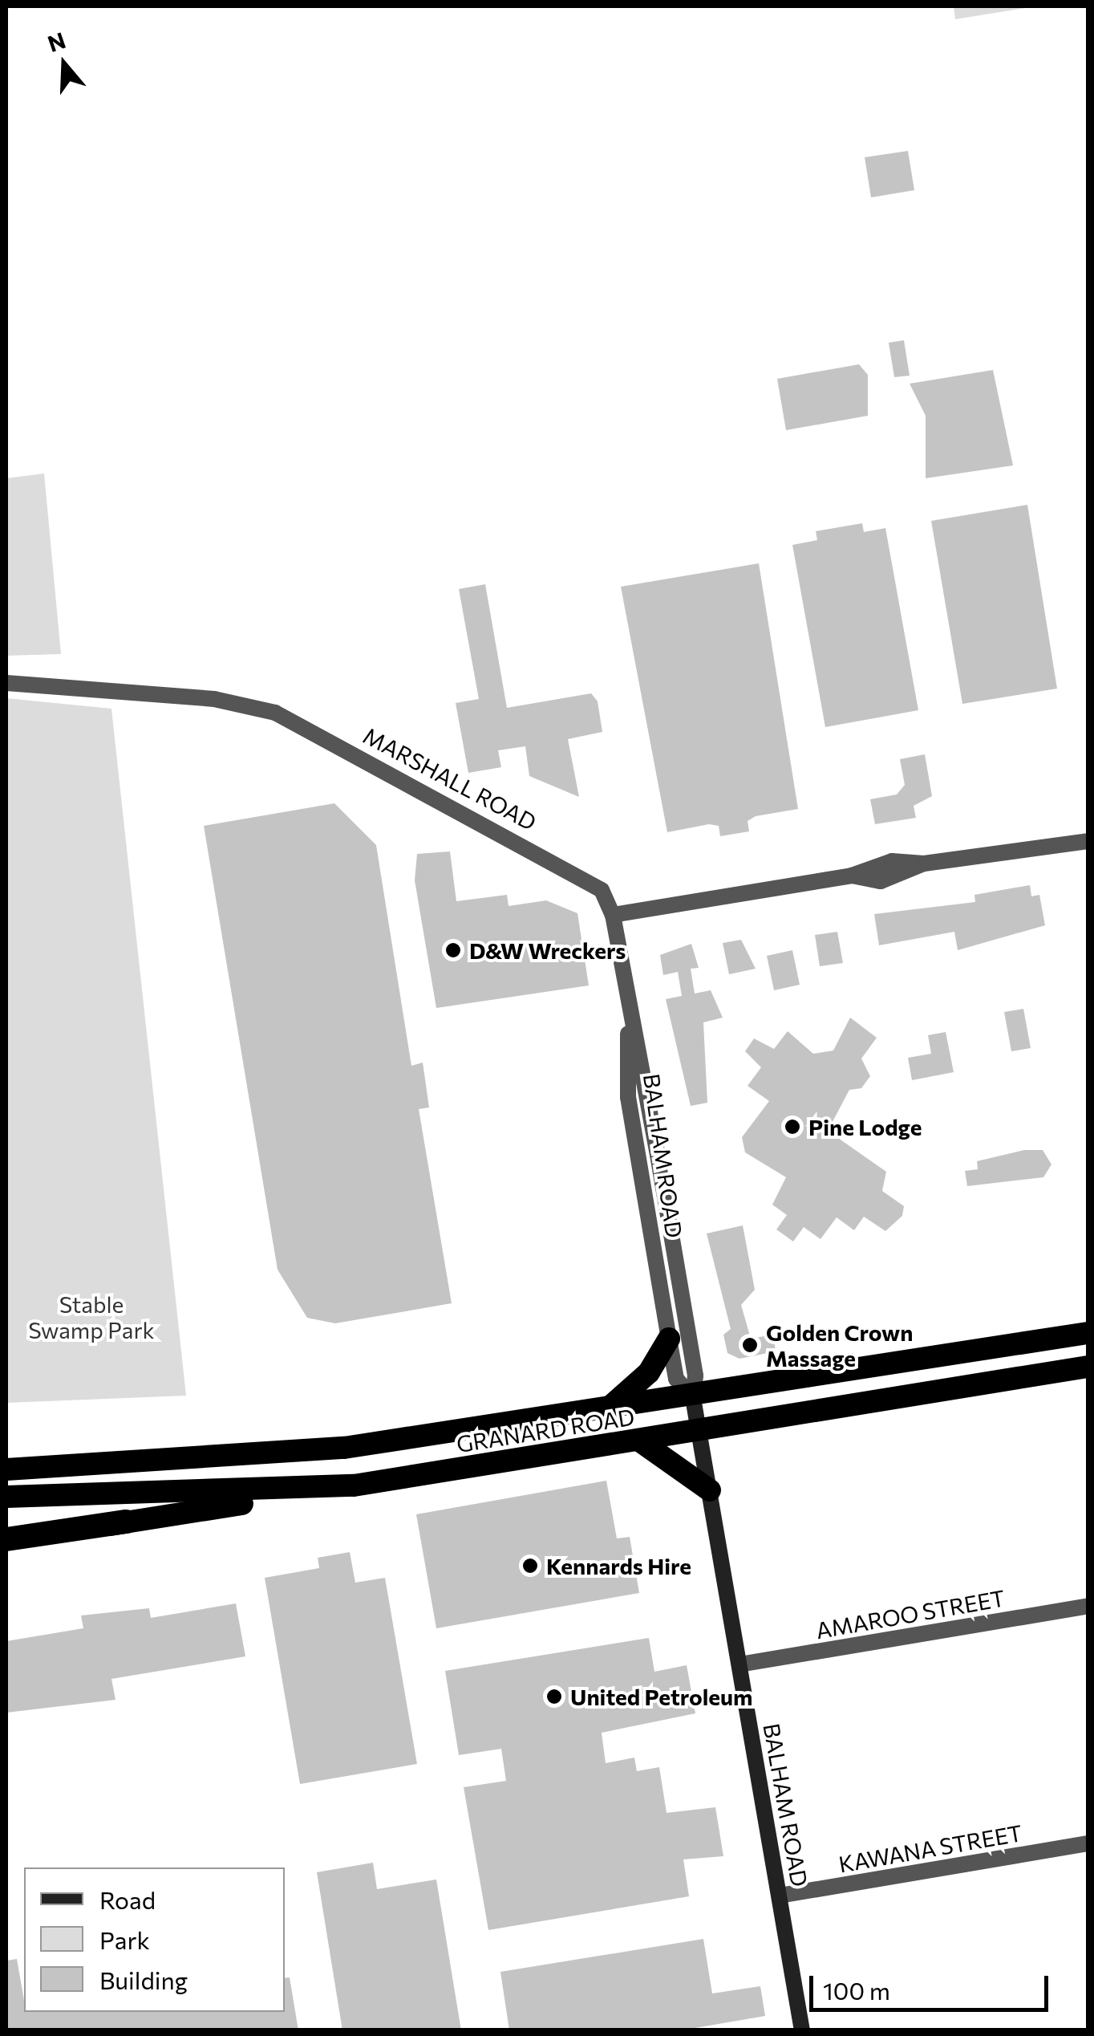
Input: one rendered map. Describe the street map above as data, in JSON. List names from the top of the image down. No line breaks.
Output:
{"streets":{"highway":["GRANARD ROAD"],"main road":["BALHAM ROAD"],"street":["MARSHALL ROAD","AMAROO STREET","KAWANA STREET"]},"crossings":[["MARSHALL ROAD","BALHAM ROAD"],["BALHAM ROAD","GRANARD ROAD"],["BALHAM ROAD","AMAROO STREET"],["BALHAM ROAD","KAWANA STREET"]],"parks":["Stable Swamp Park"],"places":["D&W Wreckers","Pine Lodge","Golden Crown Massage","Kennards Hire","United Petroleum"],"legend":["Road","Park","Building"],"scale_bar":"100 m","north":"top"}
